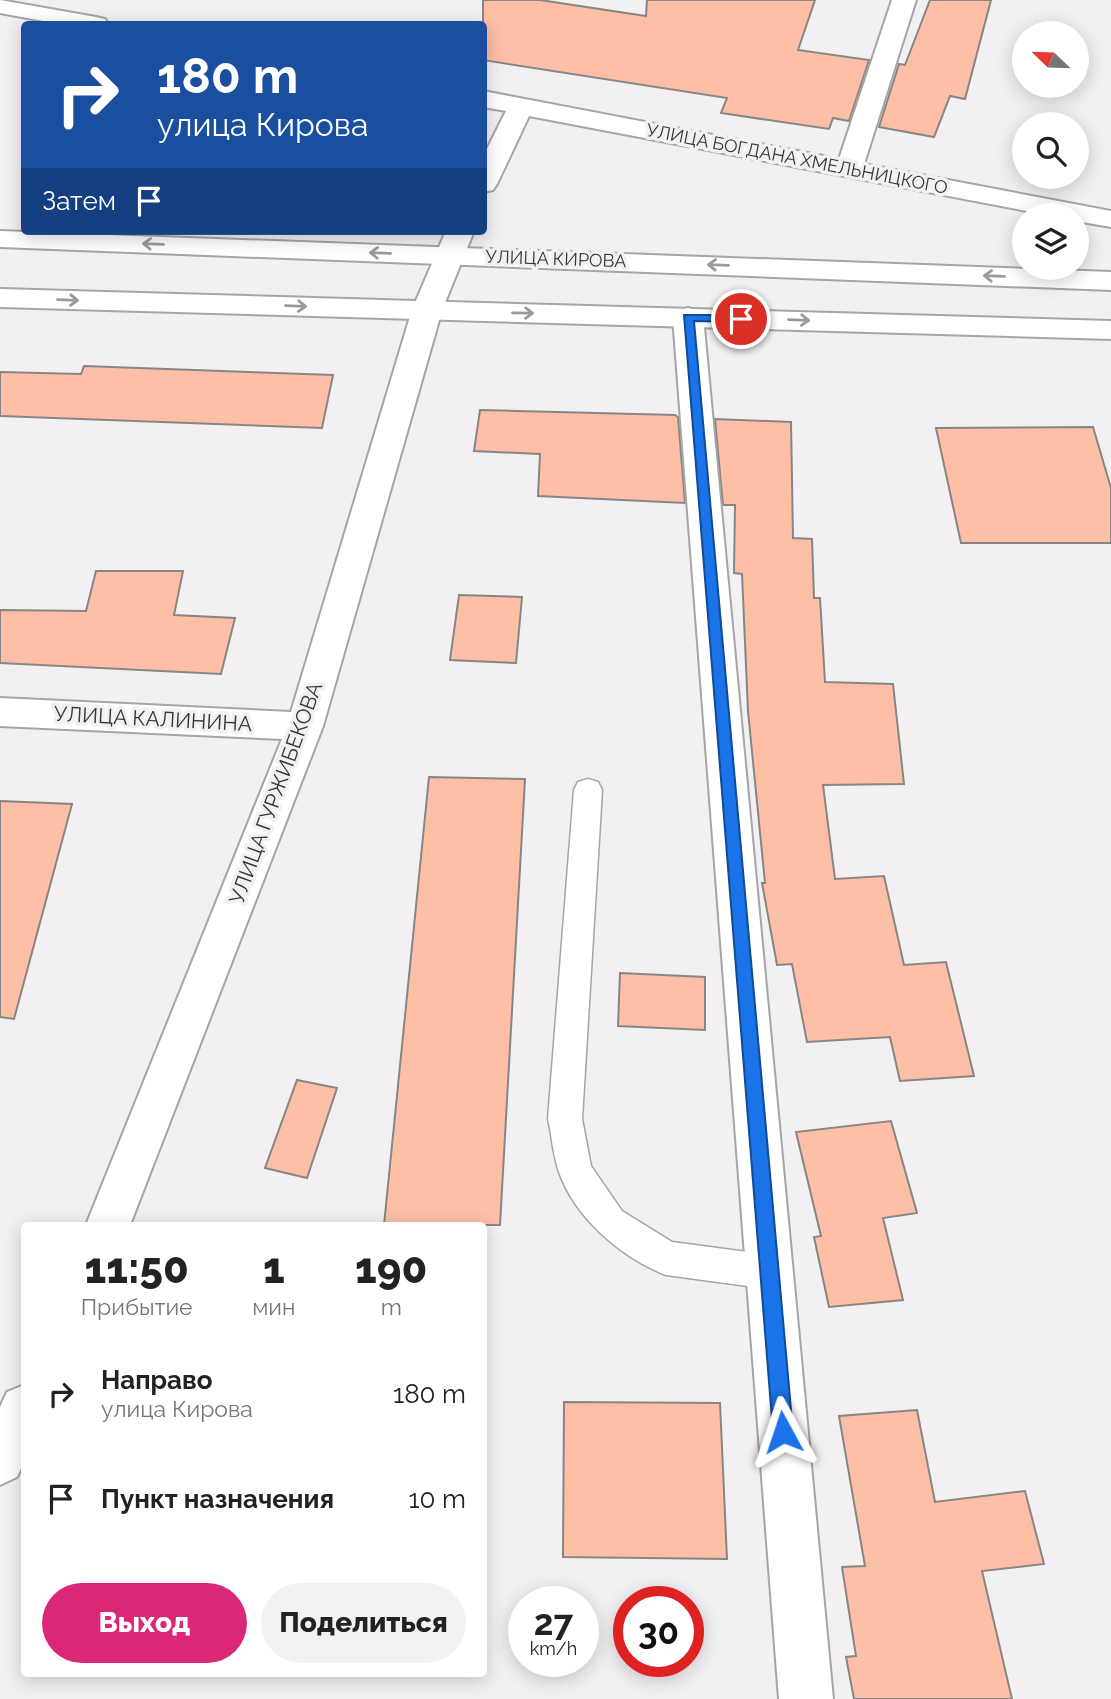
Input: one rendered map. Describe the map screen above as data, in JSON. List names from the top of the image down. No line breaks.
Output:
{"streets":{"street":["УЛИЦА БОГДАНА ХМЕЛЬНИЦКОГО","УЛИЦА КИРОВА","УЛИЦА КАЛИНИНА","УЛИЦА ГУРЖИБЕКОВА"]},"crossings":[["УЛИЦА КИРОВА","УЛИЦА ГУРЖИБЕКОВА"],["УЛИЦА КАЛИНИНА","УЛИЦА ГУРЖИБЕКОВА"]],"north":"top left","page":{"turn":["180 m","улица Кирова"],"then":"Затем","eta":["11:50","Прибытие","1","мин","190","m"],"list":[{"name":"Направо","note":"улица Кирова","value":"180 m"},{"name":"Пункт назначения","value":"10 m"}],"buttons":["Выход","Поделиться"],"speed":"27 km/h","limit":"30"}}
